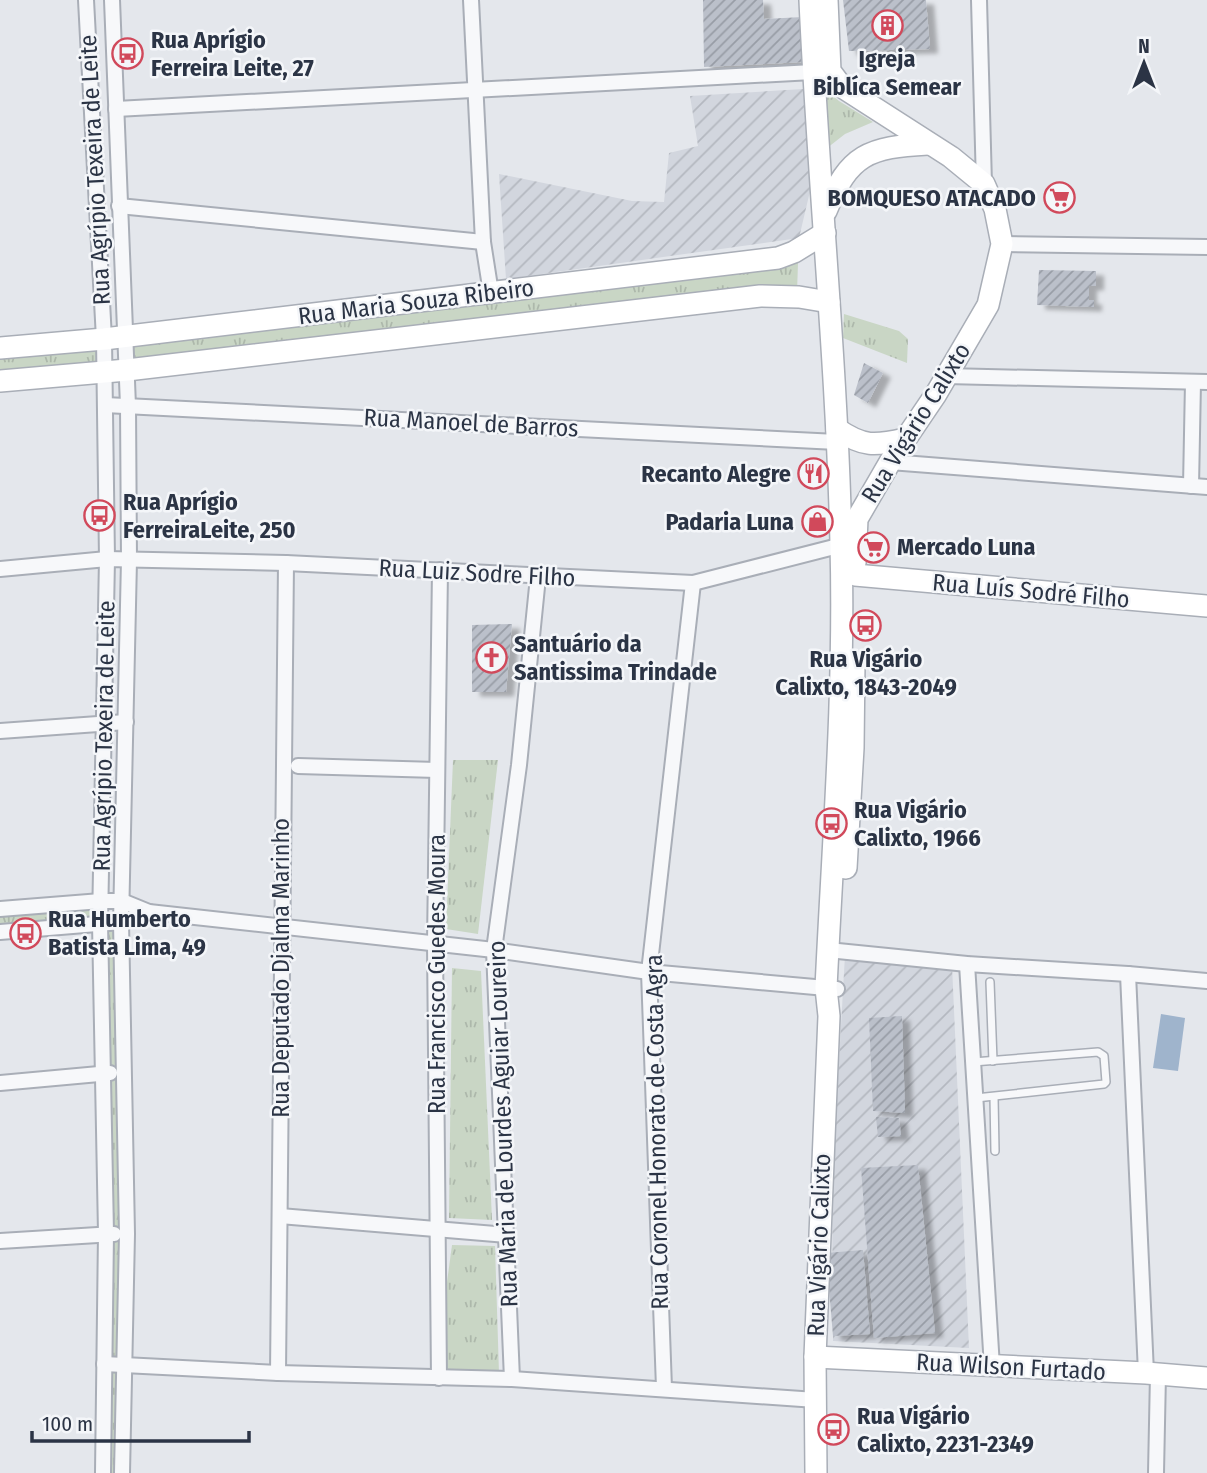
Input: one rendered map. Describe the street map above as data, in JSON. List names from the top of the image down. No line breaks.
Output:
{"streets":{"main road":["Rua Maria Souza Ribeiro","Rua Vigário Calixto","Rua Luís Sodré Filho","Rua Wilson Furtado"],"street":["Rua Agrípio Texeira de Leite","Rua Manoel de Barros","Rua Luiz Sodre Filho","Rua Deputado Djalma Marinho","Rua Francisco Guedes Moura","Rua Maria de Lourdes Aguiar Loureiro","Rua Coronel Honorato de Costa Agra"]},"crossings":[["Rua Agrípio Texeira de Leite","Rua Maria Souza Ribeiro"],["Rua Agrípio Texeira de Leite","Rua Manoel de Barros"],["Rua Agrípio Texeira de Leite","Rua Luiz Sodre Filho"],["Rua Maria Souza Ribeiro","Rua Vigário Calixto"],["Rua Manoel de Barros","Rua Vigário Calixto"],["Rua Vigário Calixto","Rua Luiz Sodre Filho"],["Rua Vigário Calixto","Rua Luís Sodré Filho"],["Rua Vigário Calixto","Rua Wilson Furtado"],["Rua Luiz Sodre Filho","Rua Deputado Djalma Marinho"],["Rua Luiz Sodre Filho","Rua Francisco Guedes Moura"],["Rua Luiz Sodre Filho","Rua Maria de Lourdes Aguiar Loureiro"],["Rua Luiz Sodre Filho","Rua Coronel Honorato de Costa Agra"]],"places":{"building":["Igreja Biblíca Semear"],"bus stop":["Rua Aprígio Ferreira Leite, 27","Rua Aprígio FerreiraLeite, 250","Rua Vigário Calixto, 1843-2049","Rua Vigário Calixto, 1966","Rua Humberto Batista Lima, 49","Rua Vigário Calixto, 2231-2349"],"supermarket":["BOMQUESO ATACADO","Mercado Luna"],"restaurant":["Recanto Alegre"],"shop":["Padaria Luna"],"church":["Santuário da Santissima Trindade"]},"scale_bar":"100 m","north":"top"}
